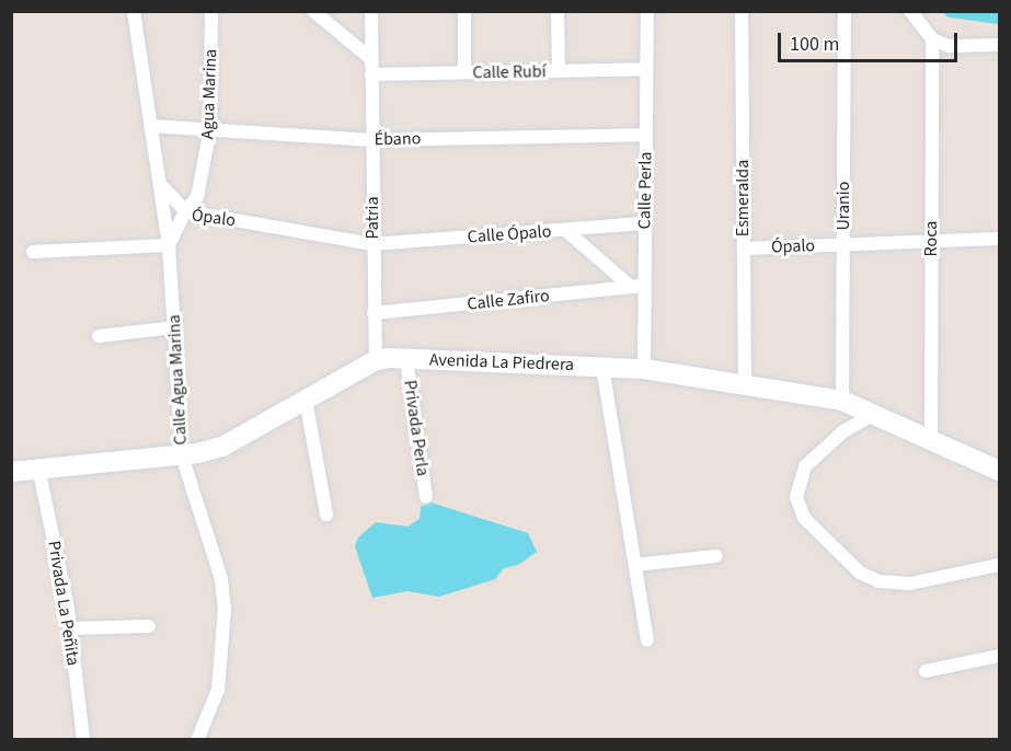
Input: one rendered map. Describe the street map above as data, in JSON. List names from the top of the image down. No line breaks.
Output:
{"streets":{"street":["Calle Rubí","Agua Marina","Ébano","Calle Perla","Esmeralda","Uranio","Ópalo","Patria","Calle Ópalo","Roca","Calle Zafiro","Avenida La Piedrera","Calle Agua Marina","Privada Perla","Privada La Peñita"]},"crossings":[["Calle Rubí","Calle Perla"],["Calle Rubí","Patria"],["Agua Marina","Ébano"],["Agua Marina","Ópalo"],["Ébano","Calle Perla"],["Ébano","Patria"],["Ébano","Calle Agua Marina"],["Calle Perla","Calle Ópalo"],["Calle Perla","Calle Zafiro"],["Calle Perla","Avenida La Piedrera"],["Esmeralda","Ópalo"],["Esmeralda","Avenida La Piedrera"],["Uranio","Ópalo"],["Uranio","Avenida La Piedrera"],["Ópalo","Patria"],["Ópalo","Calle Ópalo"],["Ópalo","Roca"],["Ópalo","Calle Agua Marina"],["Patria","Calle Ópalo"],["Patria","Calle Zafiro"],["Patria","Avenida La Piedrera"],["Roca","Avenida La Piedrera"],["Avenida La Piedrera","Calle Agua Marina"],["Avenida La Piedrera","Privada Perla"],["Avenida La Piedrera","Privada La Peñita"]],"scale_bar":"100 m"}
